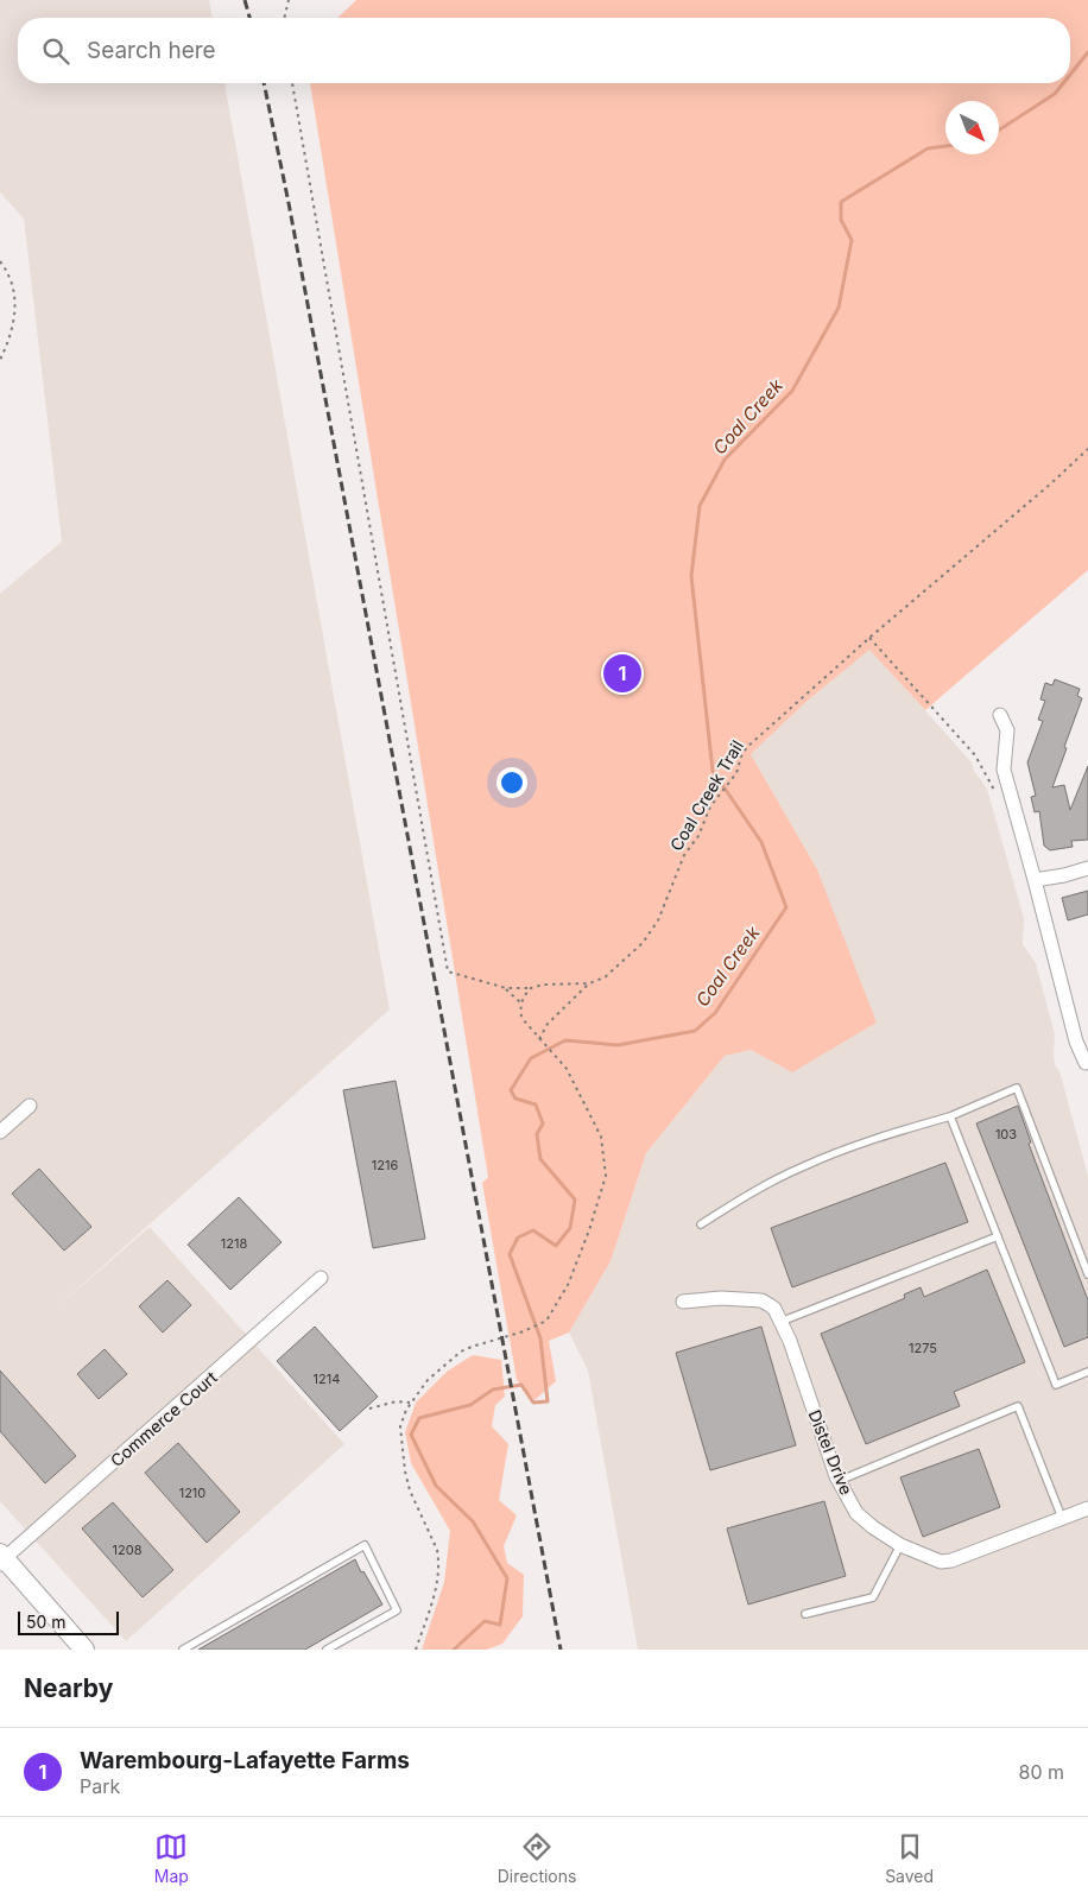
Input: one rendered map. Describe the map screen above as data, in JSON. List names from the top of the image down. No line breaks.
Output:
{"streets":{"street":["Commerce Court","Distel Drive"],"path":["Coal Creek Trail"]},"water":["Coal Creek"],"house_numbers":["103","1216","1218","1275","1214","1210","1208"],"scale_bar":"50 m","north":"bottom right","page":{"search":"Search here","pins":"1","scale":"50 m","heading":"Nearby","list":[{"mark":"1","name":"Warembourg-Lafayette Farms","note":"Park","value":"80 m"}],"nav":["Map","Directions","Saved"]}}
